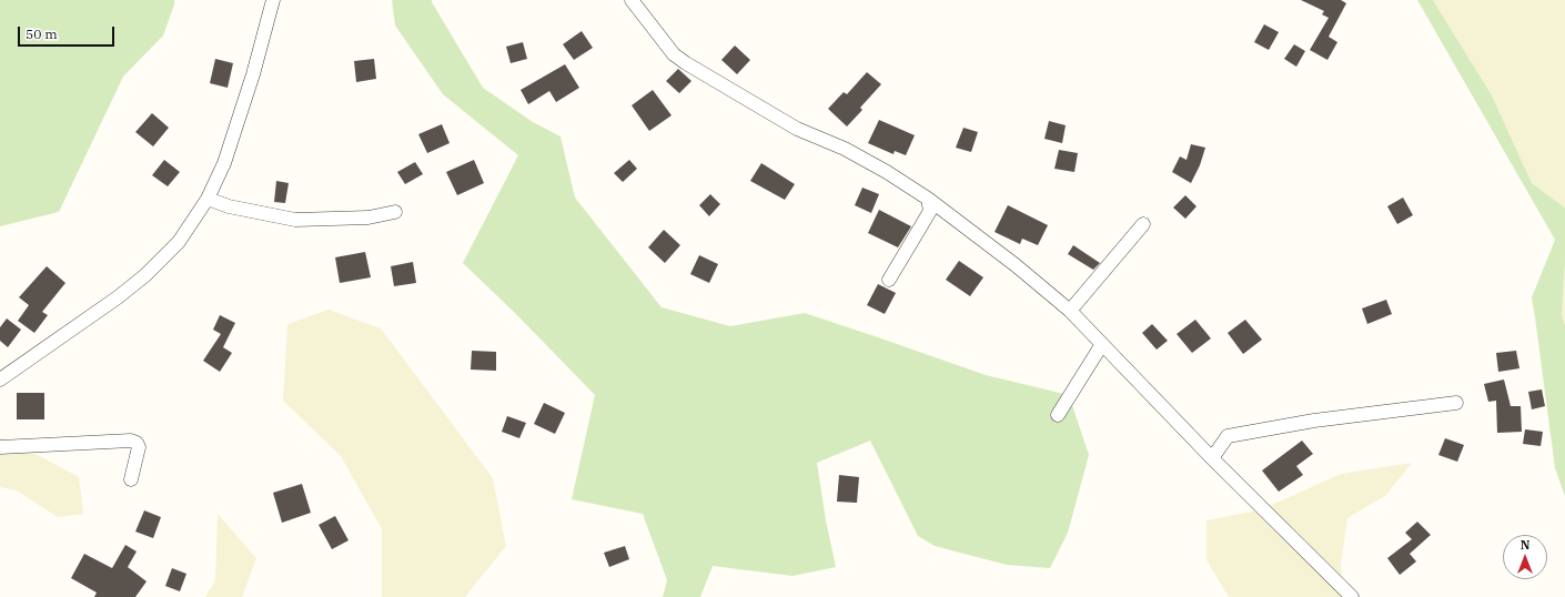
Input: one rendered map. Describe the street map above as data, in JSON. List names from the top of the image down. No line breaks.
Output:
{"scale_bar":"50 m","north":"top"}
